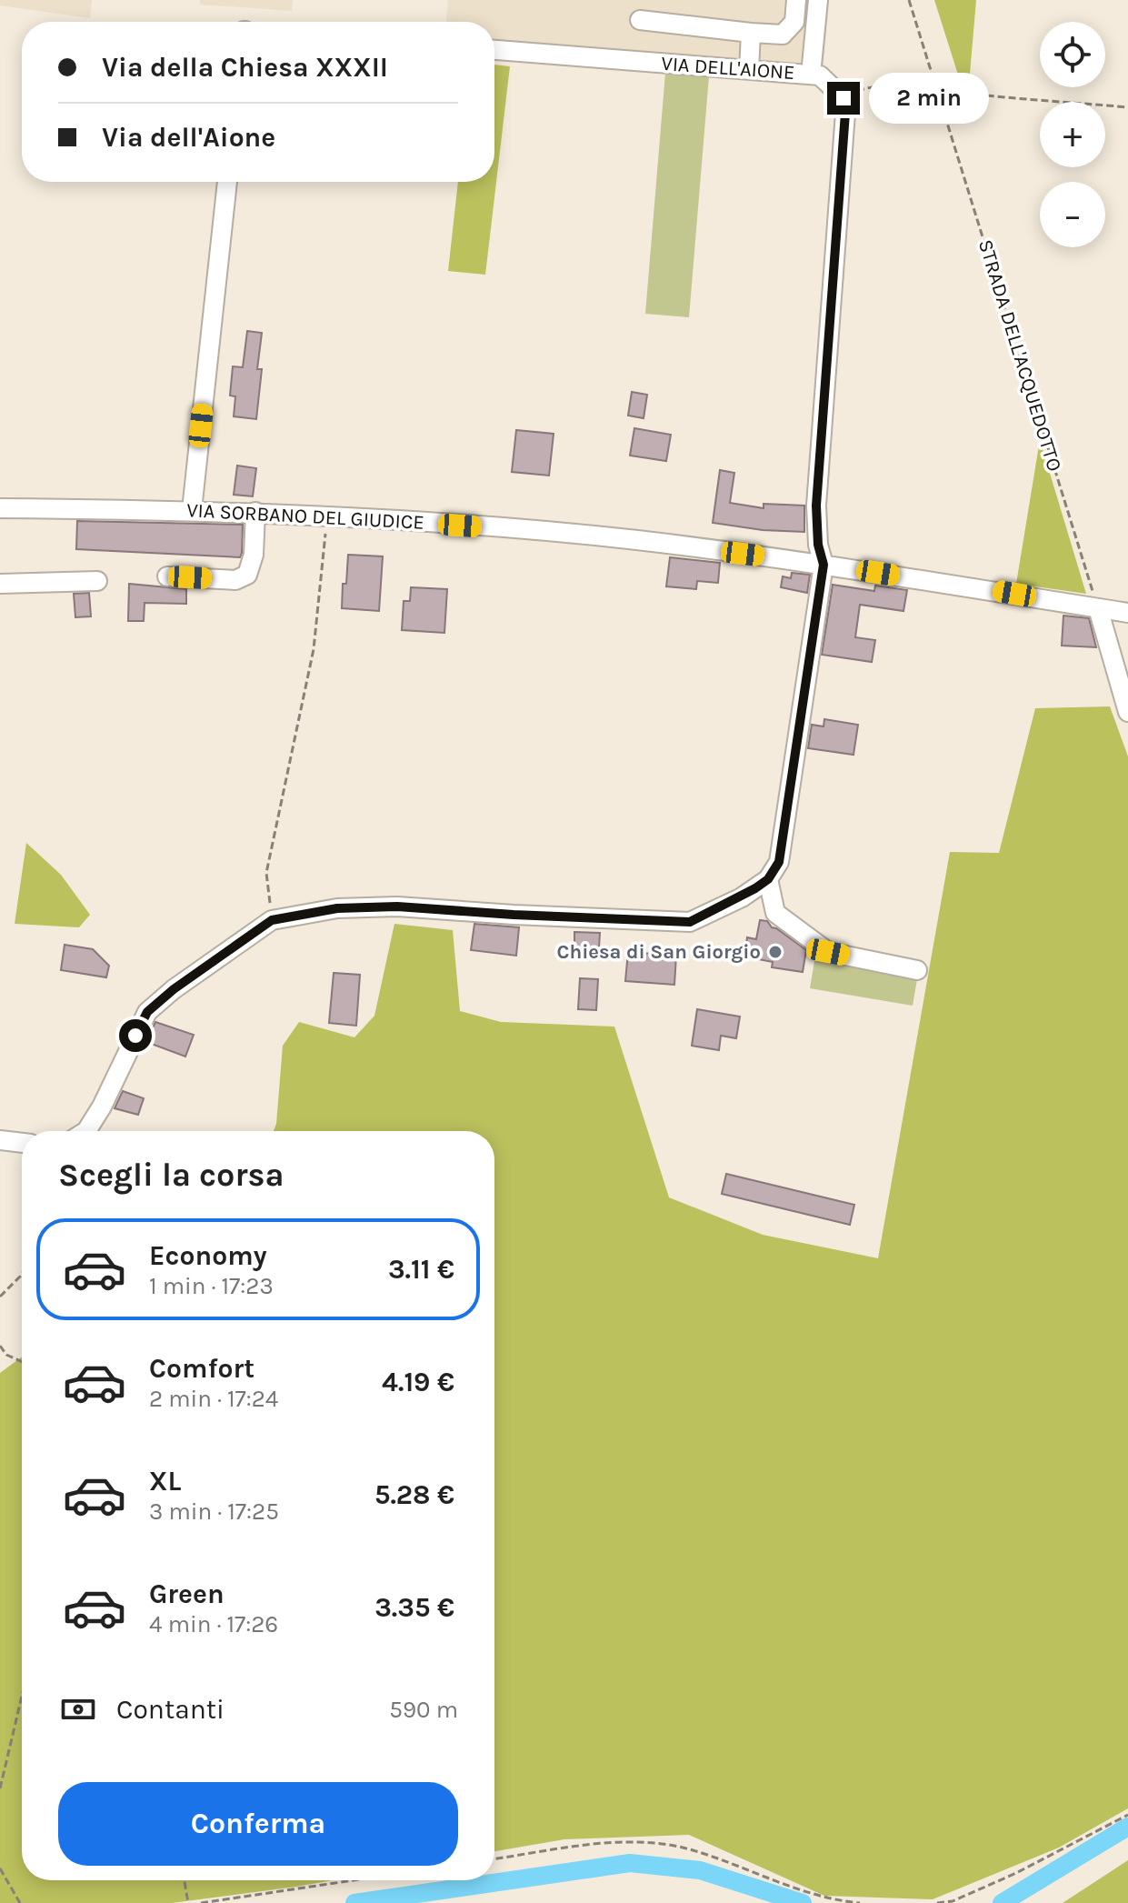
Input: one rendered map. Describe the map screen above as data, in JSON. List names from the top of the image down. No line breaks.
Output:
{"streets":{"street":["VIA DELL'AIONE","VIA SORBANO DEL GIUDICE"],"path":["STRADA DELL'ACQUEDOTTO"]},"crossings":[["STRADA DELL'ACQUEDOTTO","VIA SORBANO DEL GIUDICE"]],"places":["Chiesa di San Giorgio"],"page":{"map_buttons":["+","−"],"banner":["Via della Chiesa XXXII","Via dell'Aione"],"bubble":"2 min","heading":"Scegli la corsa","list":[{"name":"Economy","note":"1 min · 17:23","value":"3.11 €"},{"name":"Comfort","note":"2 min · 17:24","value":"4.19 €"},{"name":"XL","note":"3 min · 17:25","value":"5.28 €"},{"name":"Green","note":"4 min · 17:26","value":"3.35 €"}],"pay":["Contanti","590 m"],"buttons":"Conferma"}}
